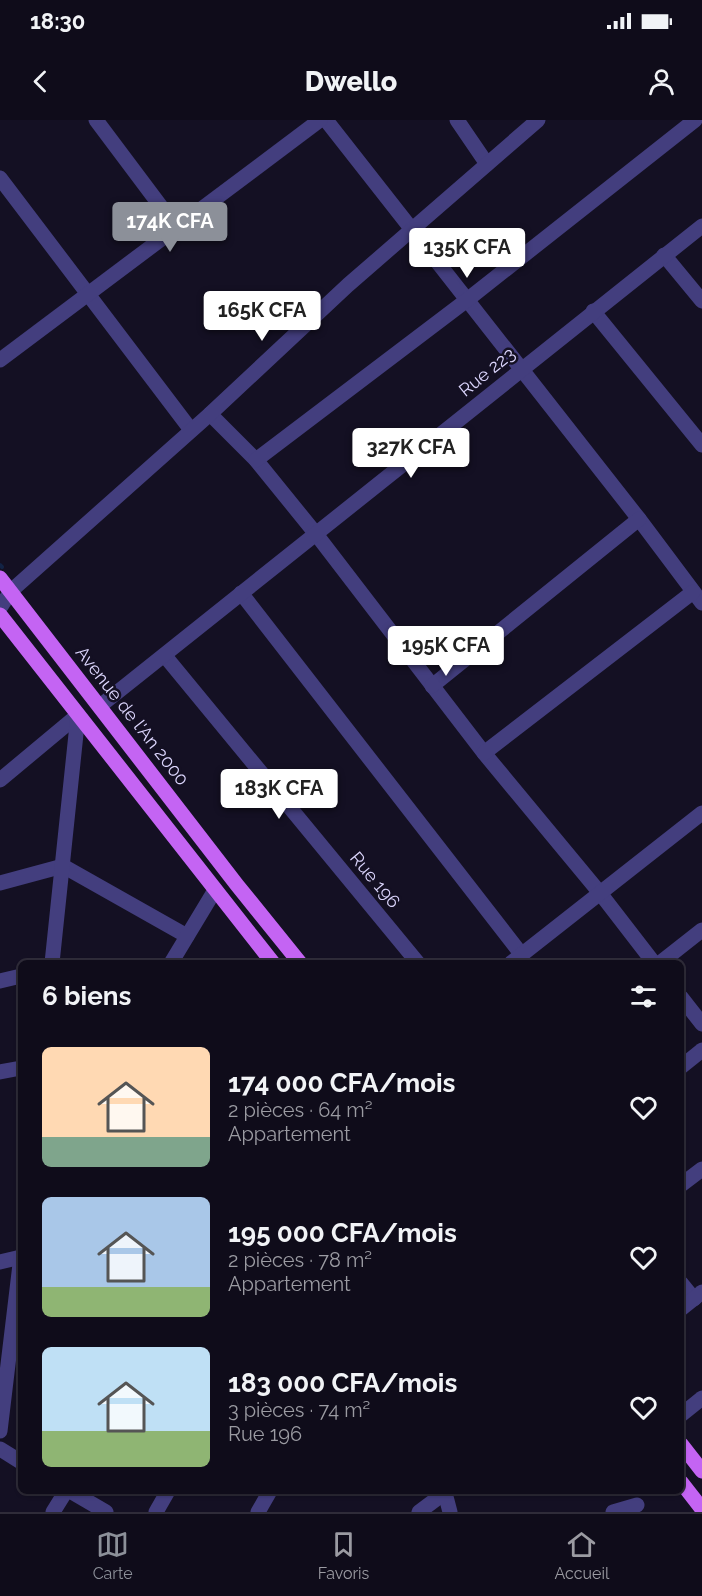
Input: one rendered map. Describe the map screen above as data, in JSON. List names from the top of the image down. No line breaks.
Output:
{"streets":{"main road":["Avenue de l'An 2000"],"street":["Rue 223","Rue 196"]},"crossings":[["Rue 223","Avenue de l'An 2000"],["Rue 223","Rue 196"]],"page":{"status":"18:30","header":"Dwello","price":["174K CFA","135K CFA","165K CFA","327K CFA","195K CFA","183K CFA"],"heading":"6 biens","list":[{"name":"174 000 CFA/mois","note":"2 pièces · 64 m² · Appartement"},{"name":"195 000 CFA/mois","note":"2 pièces · 78 m² · Appartement"},{"name":"183 000 CFA/mois","note":"3 pièces · 74 m² · Rue 196"}],"tabs":["Carte","Favoris","Accueil"]}}
